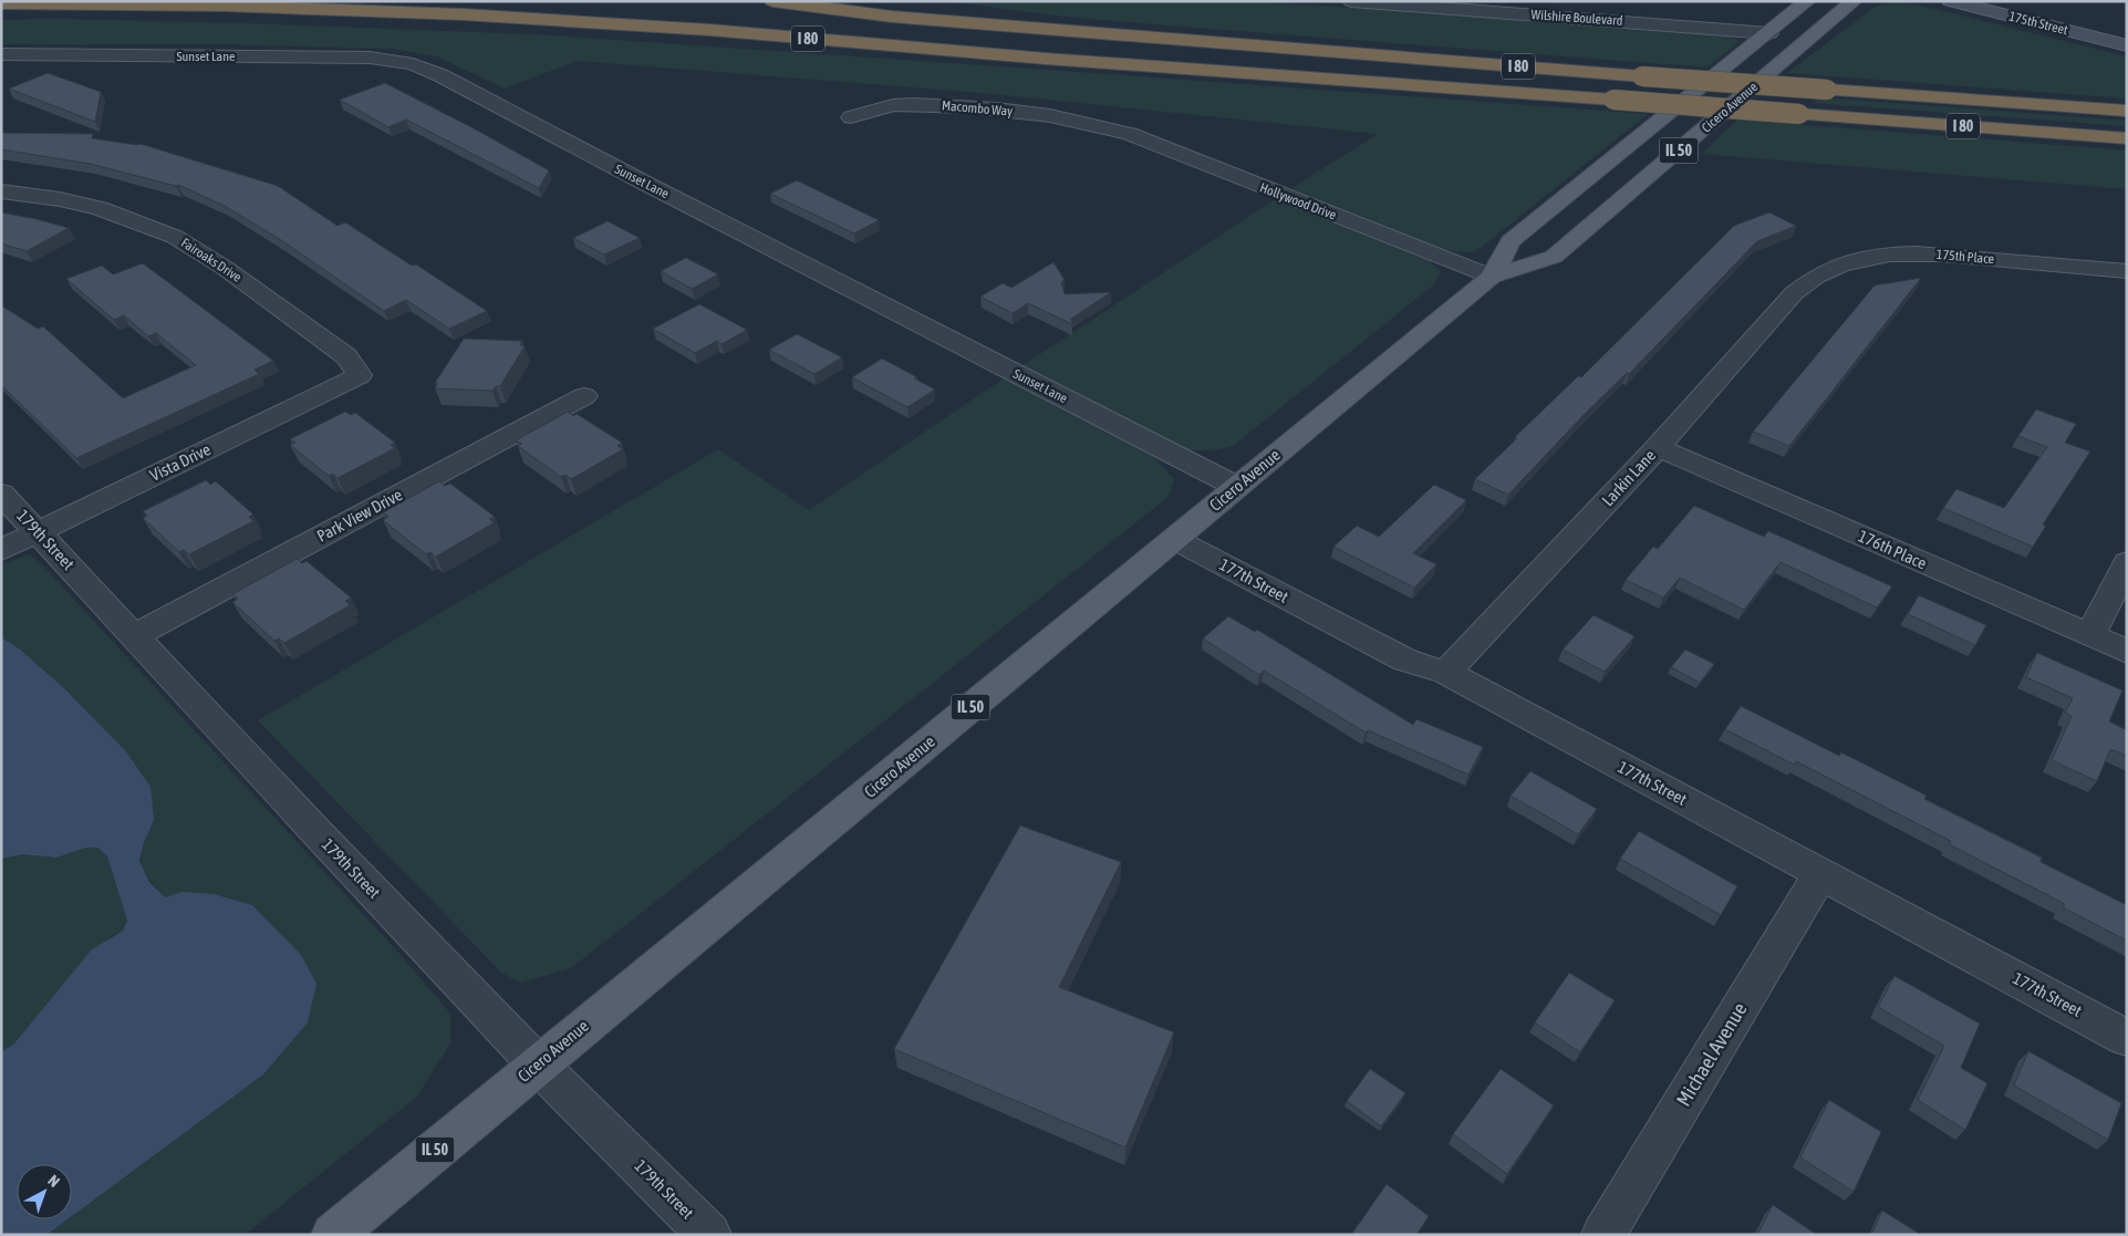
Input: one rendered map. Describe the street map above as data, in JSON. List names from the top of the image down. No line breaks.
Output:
{"streets":{"highway":["I 80"],"main road":["175th Street","Cicero Avenue","IL 50"],"street":["Wilshire Boulevard","Sunset Lane","Macombo Way","Hollywood Drive","175th Place","Fairoaks Drive","Vista Drive","Larkin Lane","Park View Drive","179th Street","176th Place","177th Street","Michael Avenue"]},"crossings":[["Wilshire Boulevard","Cicero Avenue"],["Sunset Lane","Cicero Avenue"],["Cicero Avenue","Hollywood Drive"],["Cicero Avenue","179th Street"],["Cicero Avenue","177th Street"],["Macombo Way","Hollywood Drive"],["175th Place","Larkin Lane"],["Fairoaks Drive","Vista Drive"],["Vista Drive","179th Street"],["Larkin Lane","176th Place"],["Larkin Lane","177th Street"],["Park View Drive","179th Street"],["177th Street","Michael Avenue"]],"north":"top right"}
